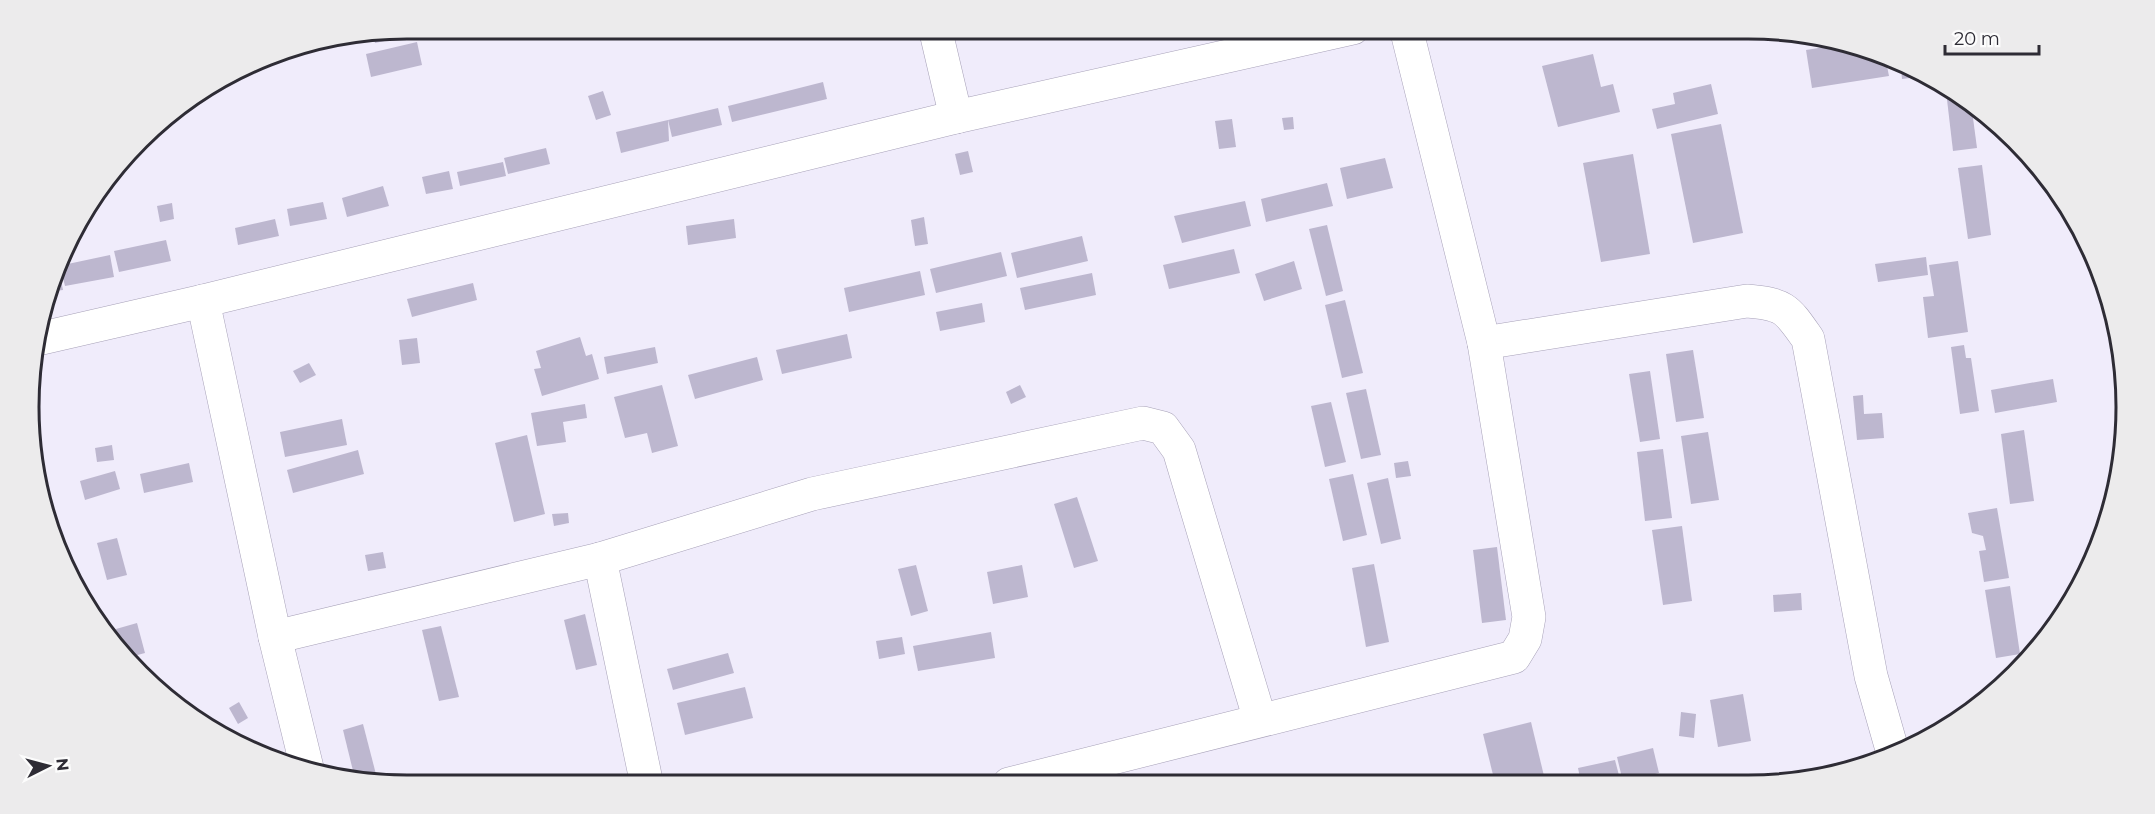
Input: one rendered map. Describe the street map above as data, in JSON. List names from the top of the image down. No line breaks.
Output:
{"scale_bar":"20 m","north":"right"}
